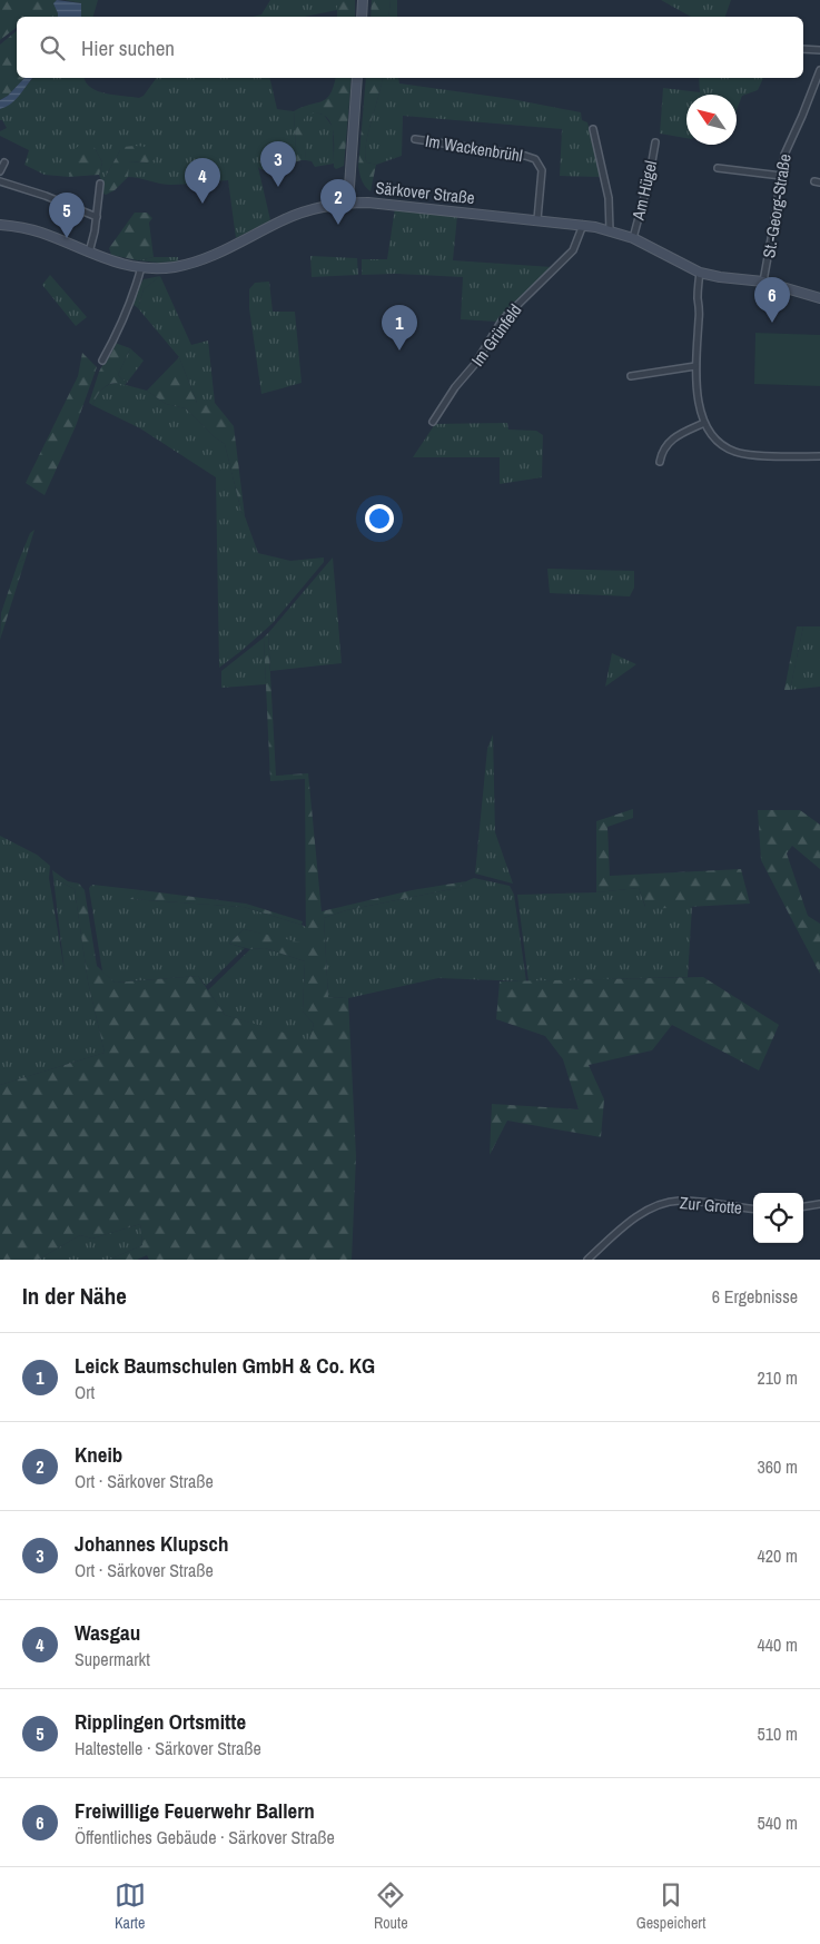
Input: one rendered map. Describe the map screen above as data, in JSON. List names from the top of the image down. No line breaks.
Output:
{"streets":{"main road":["Särkover Straße"],"street":["Im Wackenbrühl","Am Hügel","St.-Georg-Straße","Im Grünfeld","Zur Grotte"]},"crossings":[["Im Wackenbrühl","Särkover Straße"],["Am Hügel","Särkover Straße"],["Särkover Straße","St.-Georg-Straße"],["Särkover Straße","Im Grünfeld"]],"north":"top left","page":{"search":"Hier suchen","pins":["3","4","2","5","6","1"],"heading":["In der Nähe","6 Ergebnisse"],"list":[{"mark":"1","name":"Leick Baumschulen GmbH & Co. KG","note":"Ort","value":"210 m"},{"mark":"2","name":"Kneib","note":"Ort · Särkover Straße","value":"360 m"},{"mark":"3","name":"Johannes Klupsch","note":"Ort · Särkover Straße","value":"420 m"},{"mark":"4","name":"Wasgau","note":"Supermarkt","value":"440 m"},{"mark":"5","name":"Ripplingen Ortsmitte","note":"Haltestelle · Särkover Straße","value":"510 m"},{"mark":"6","name":"Freiwillige Feuerwehr Ballern","note":"Öffentliches Gebäude · Särkover Straße","value":"540 m"}],"nav":["Karte","Route","Gespeichert"]}}
